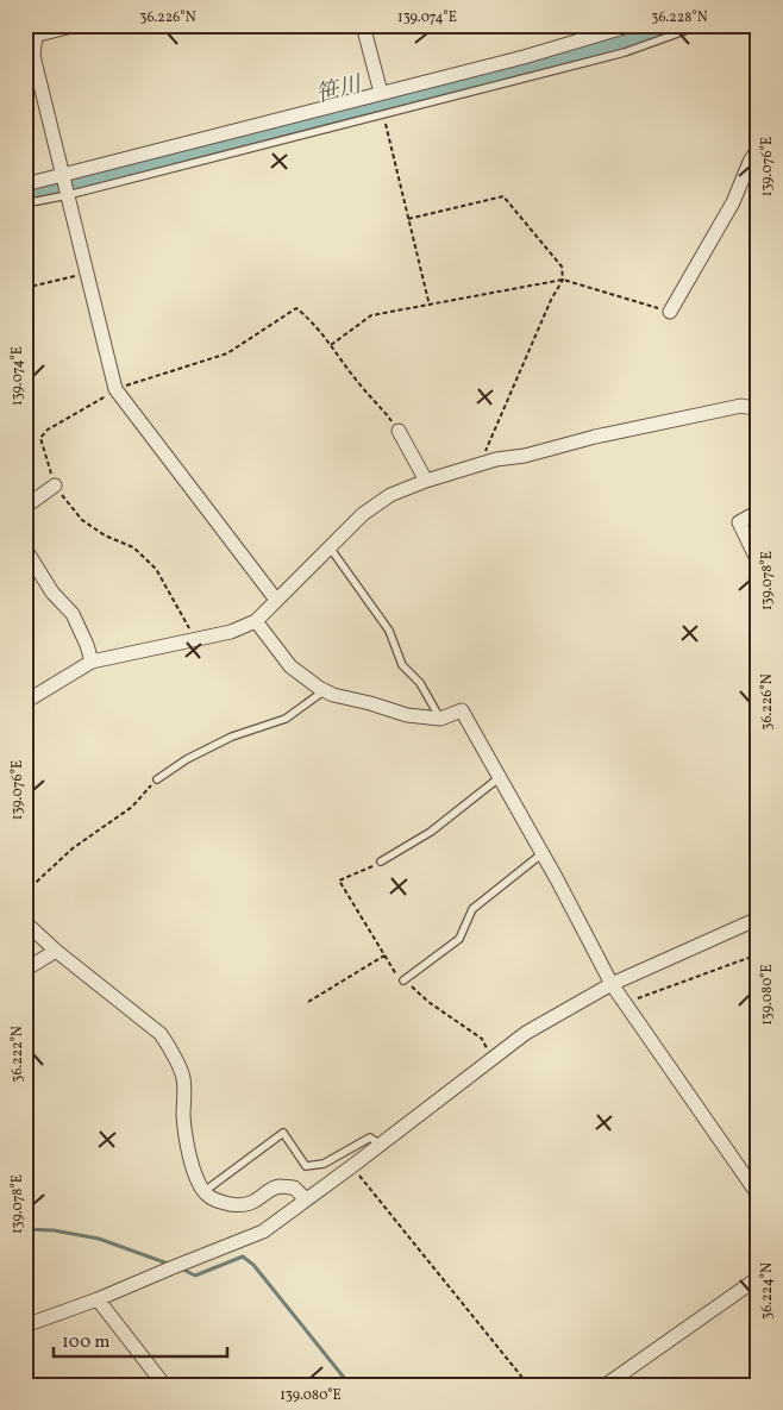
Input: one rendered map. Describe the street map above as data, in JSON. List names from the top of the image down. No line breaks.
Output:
{"water":["笹川"],"scale_bar":"100 m","coordinates":["36.226°N","139.074°E","36.228°N","139.076°E","139.078°E","139.080°E","36.222°N","36.224°N"]}
